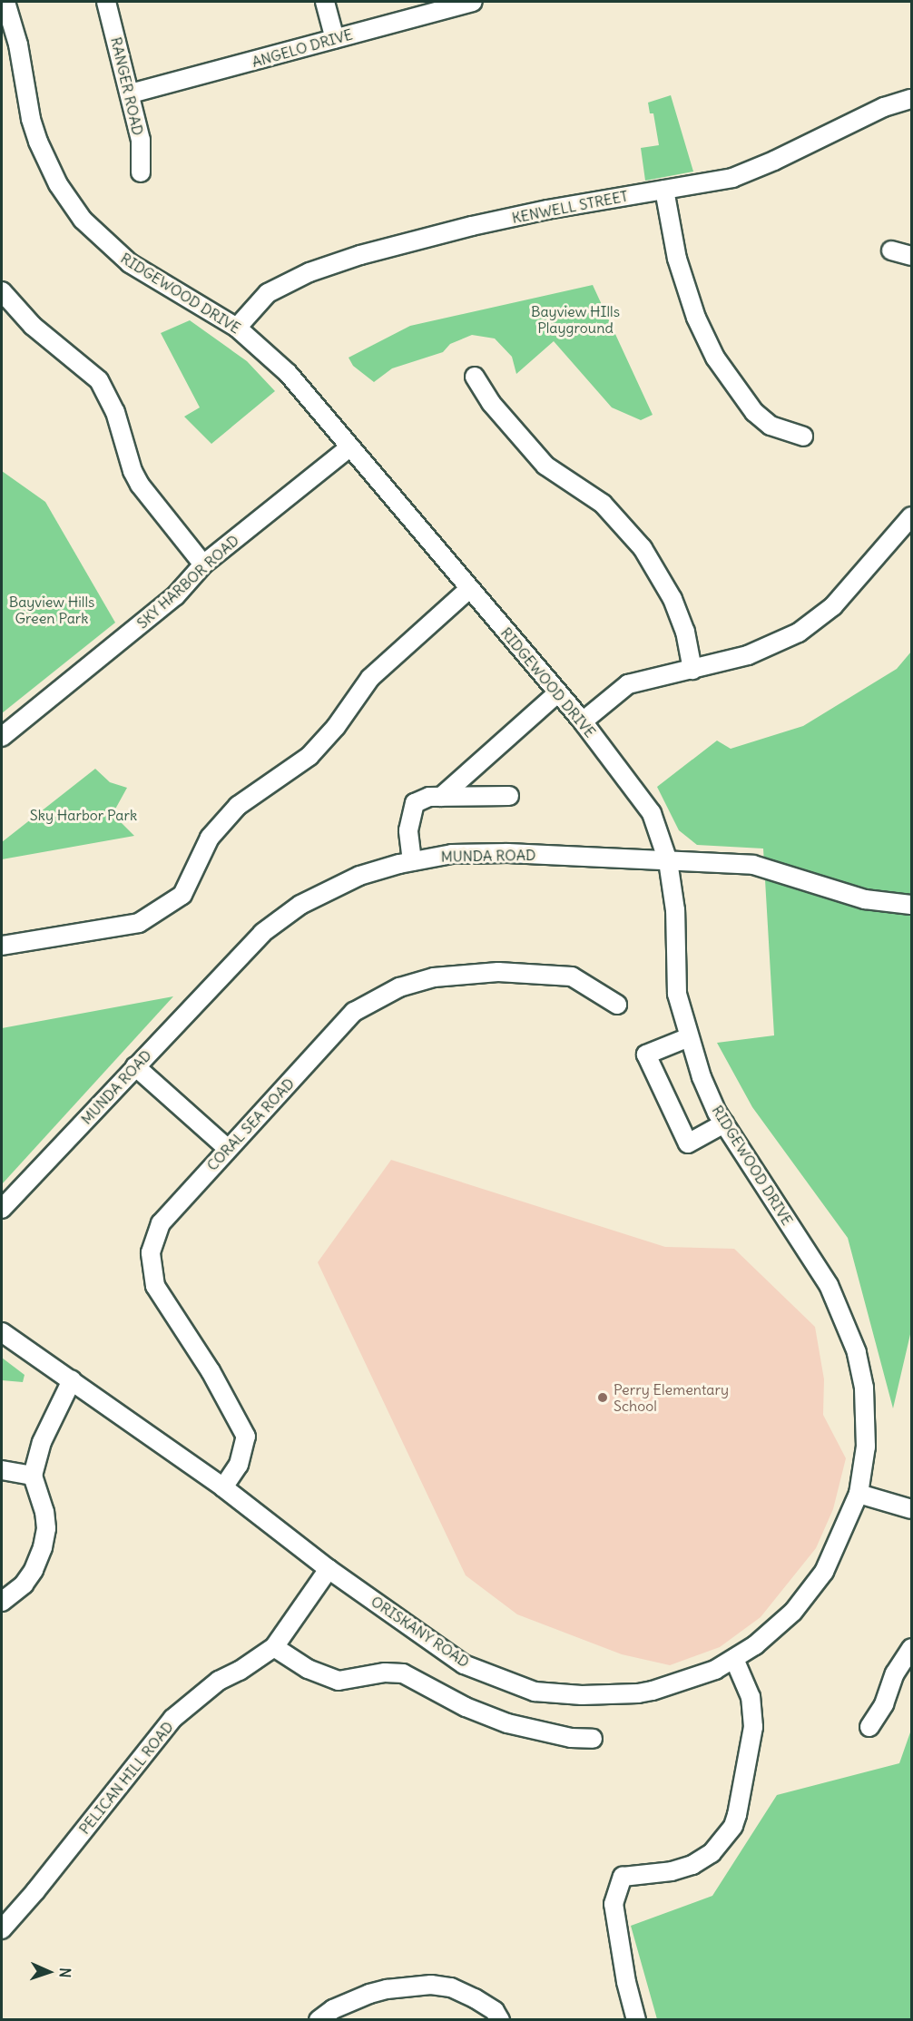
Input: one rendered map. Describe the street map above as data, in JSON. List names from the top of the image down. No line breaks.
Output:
{"streets":{"street":["ANGELO DRIVE","RANGER ROAD","KENWELL STREET","RIDGEWOOD DRIVE","SKY HARBOR ROAD","MUNDA ROAD","CORAL SEA ROAD","ORISKANY ROAD","PELICAN HILL ROAD"]},"crossings":[["ANGELO DRIVE","RANGER ROAD"],["KENWELL STREET","RIDGEWOOD DRIVE"],["RIDGEWOOD DRIVE","SKY HARBOR ROAD"],["RIDGEWOOD DRIVE","MUNDA ROAD"],["RIDGEWOOD DRIVE","ORISKANY ROAD"],["CORAL SEA ROAD","ORISKANY ROAD"],["ORISKANY ROAD","PELICAN HILL ROAD"]],"parks":["Bayview HIlls Playground","Bayview Hills Green Park","Sky Harbor Park"],"places":["Perry Elementary School"],"north":"right"}
